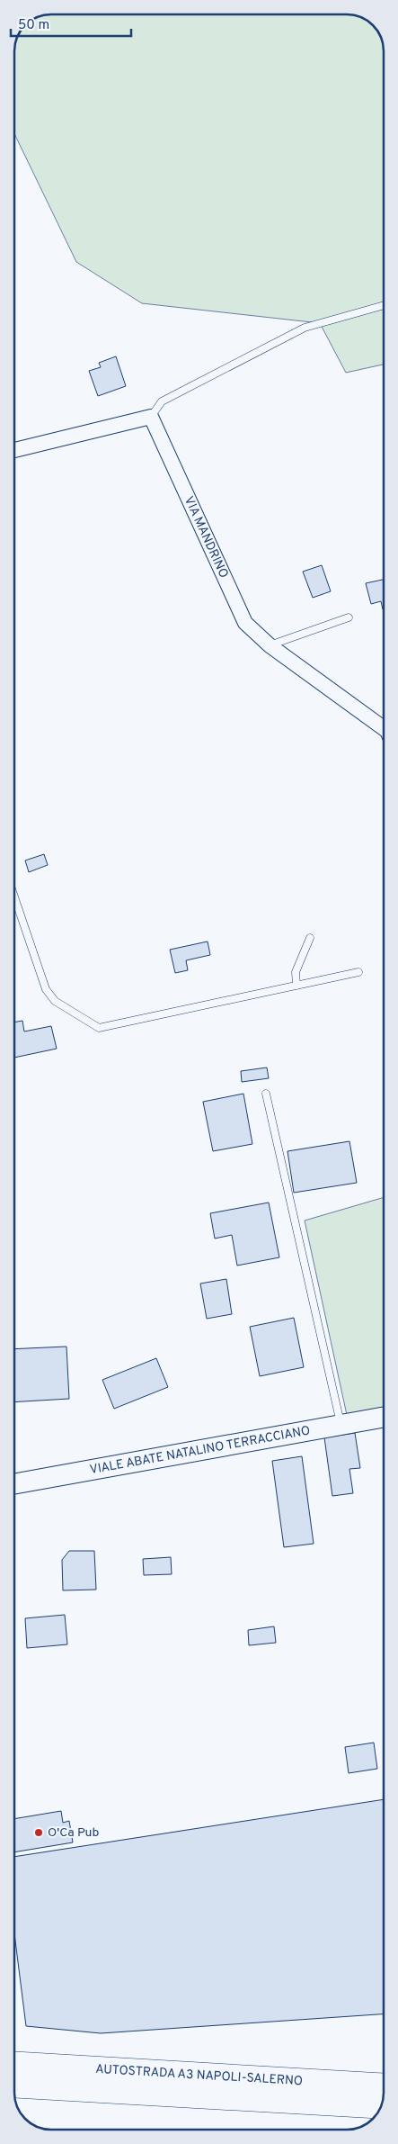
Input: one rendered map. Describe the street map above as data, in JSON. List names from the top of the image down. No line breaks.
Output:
{"streets":{"highway":["AUTOSTRADA A3 NAPOLI-SALERNO"],"street":["VIA MANDRINO","VIALE ABATE NATALINO TERRACCIANO"]},"places":["O'Ca Pub"],"scale_bar":"50 m"}
